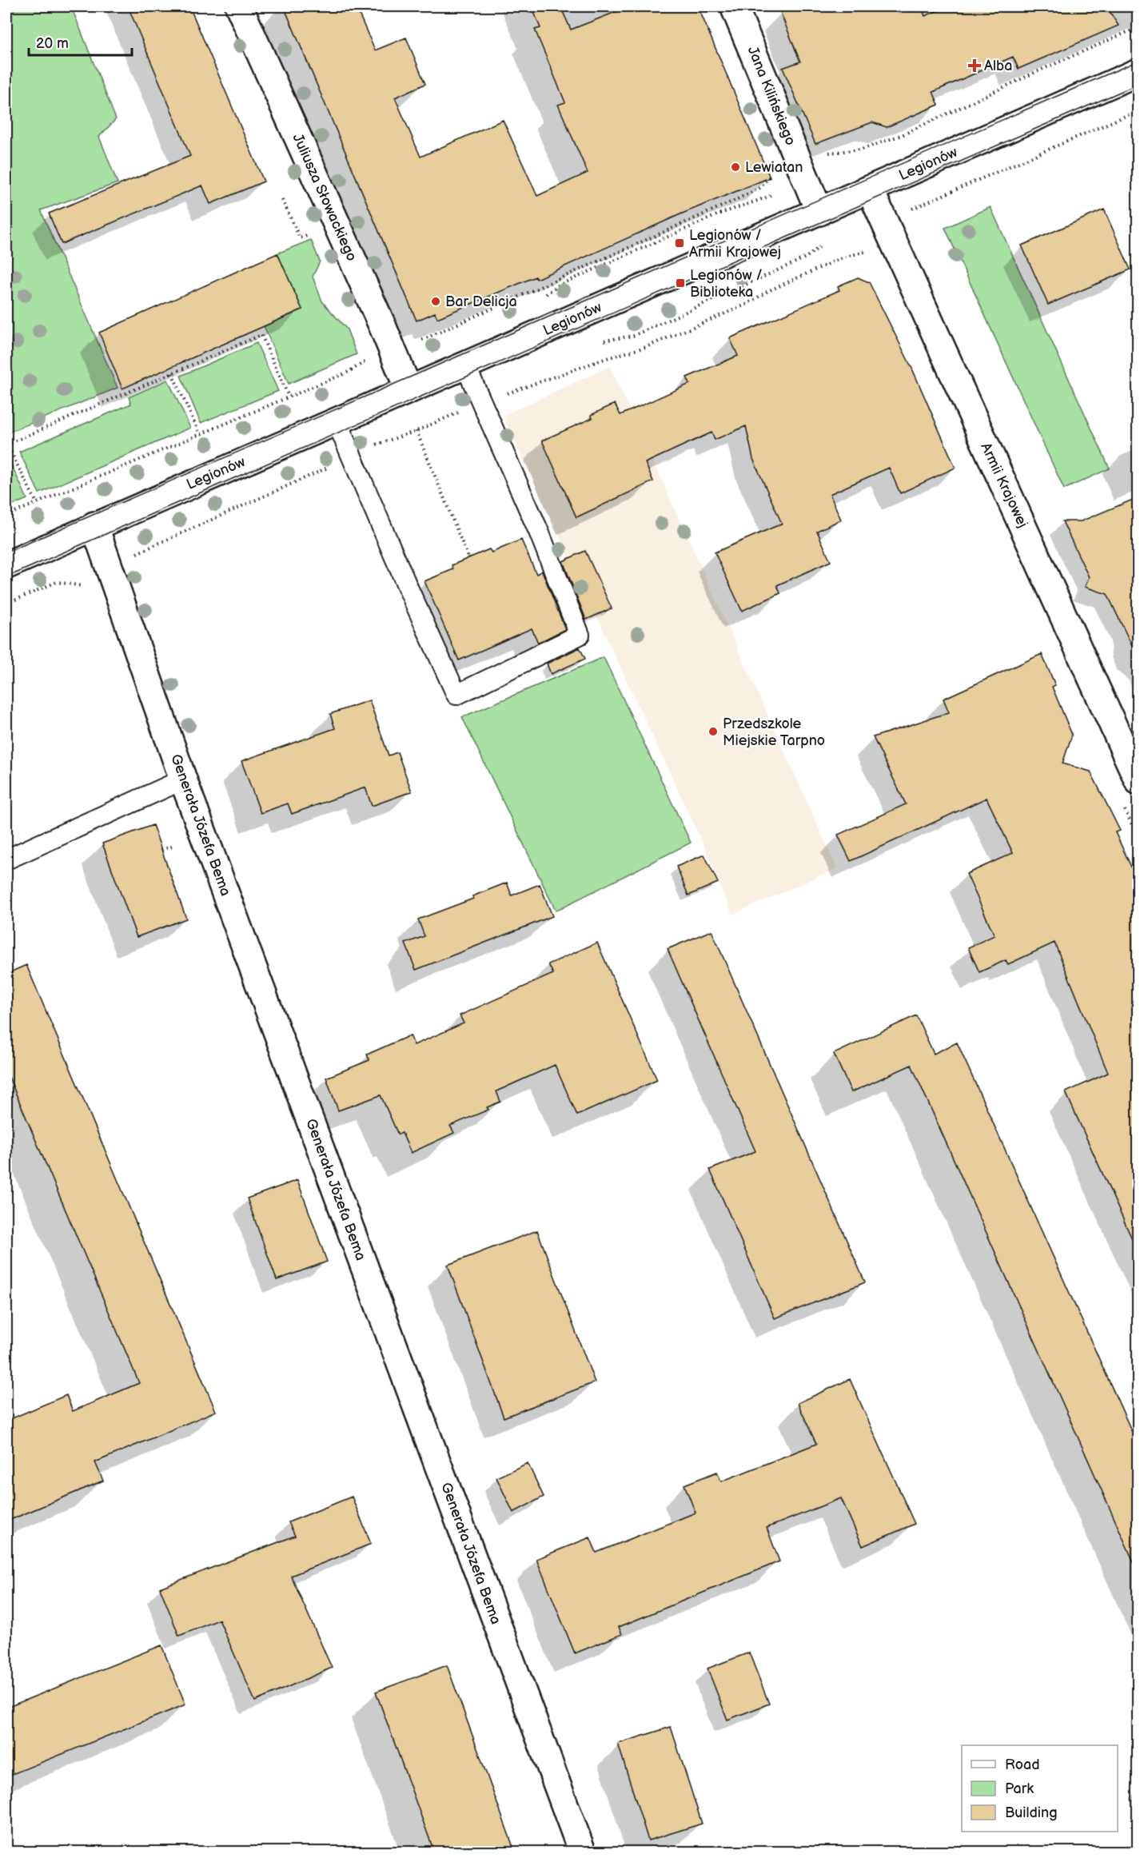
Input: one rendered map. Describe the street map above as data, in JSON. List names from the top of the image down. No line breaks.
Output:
{"streets":{"street":["Jana Kilińskiego","Legionów","Juliusza Słowackiego","Armii Krajowej","Generała Józefa Bema"]},"crossings":[["Jana Kilińskiego","Legionów"],["Legionów","Juliusza Słowackiego"],["Legionów","Armii Krajowej"],["Legionów","Generała Józefa Bema"]],"places":{"health":["Alba"],"other":["Lewiatan","Bar Delicja","Przedszkole Miejskie Tarpno"],"transit":["Legionów / Armii Krajowej","Legionów / Biblioteka"]},"legend":["Road","Park","Building"],"scale_bar":"20 m"}
